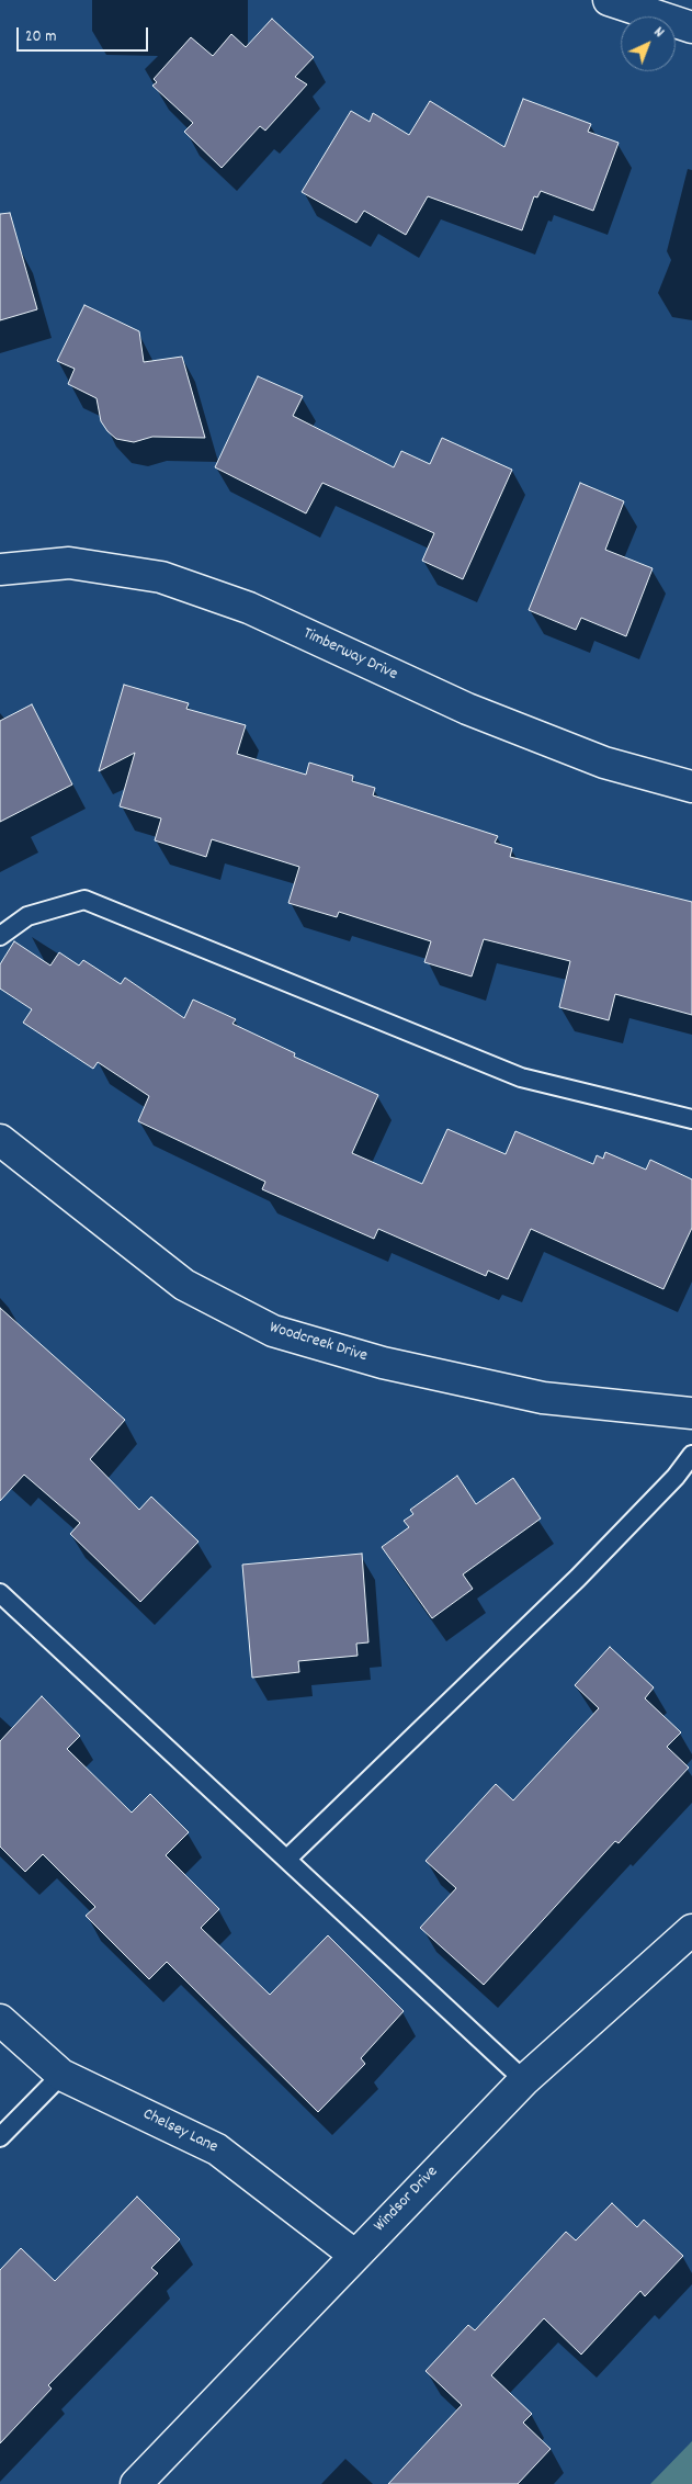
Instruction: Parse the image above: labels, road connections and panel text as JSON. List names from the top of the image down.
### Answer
{
  "streets": {
    "street": [
      "Timberway Drive",
      "Woodcreek Drive",
      "Chelsey Lane",
      "Windsor Drive"
    ]
  },
  "crossings": [
    ["Chelsey Lane", "Windsor Drive"]
  ],
  "scale_bar": "20 m",
  "north": "top right"
}
